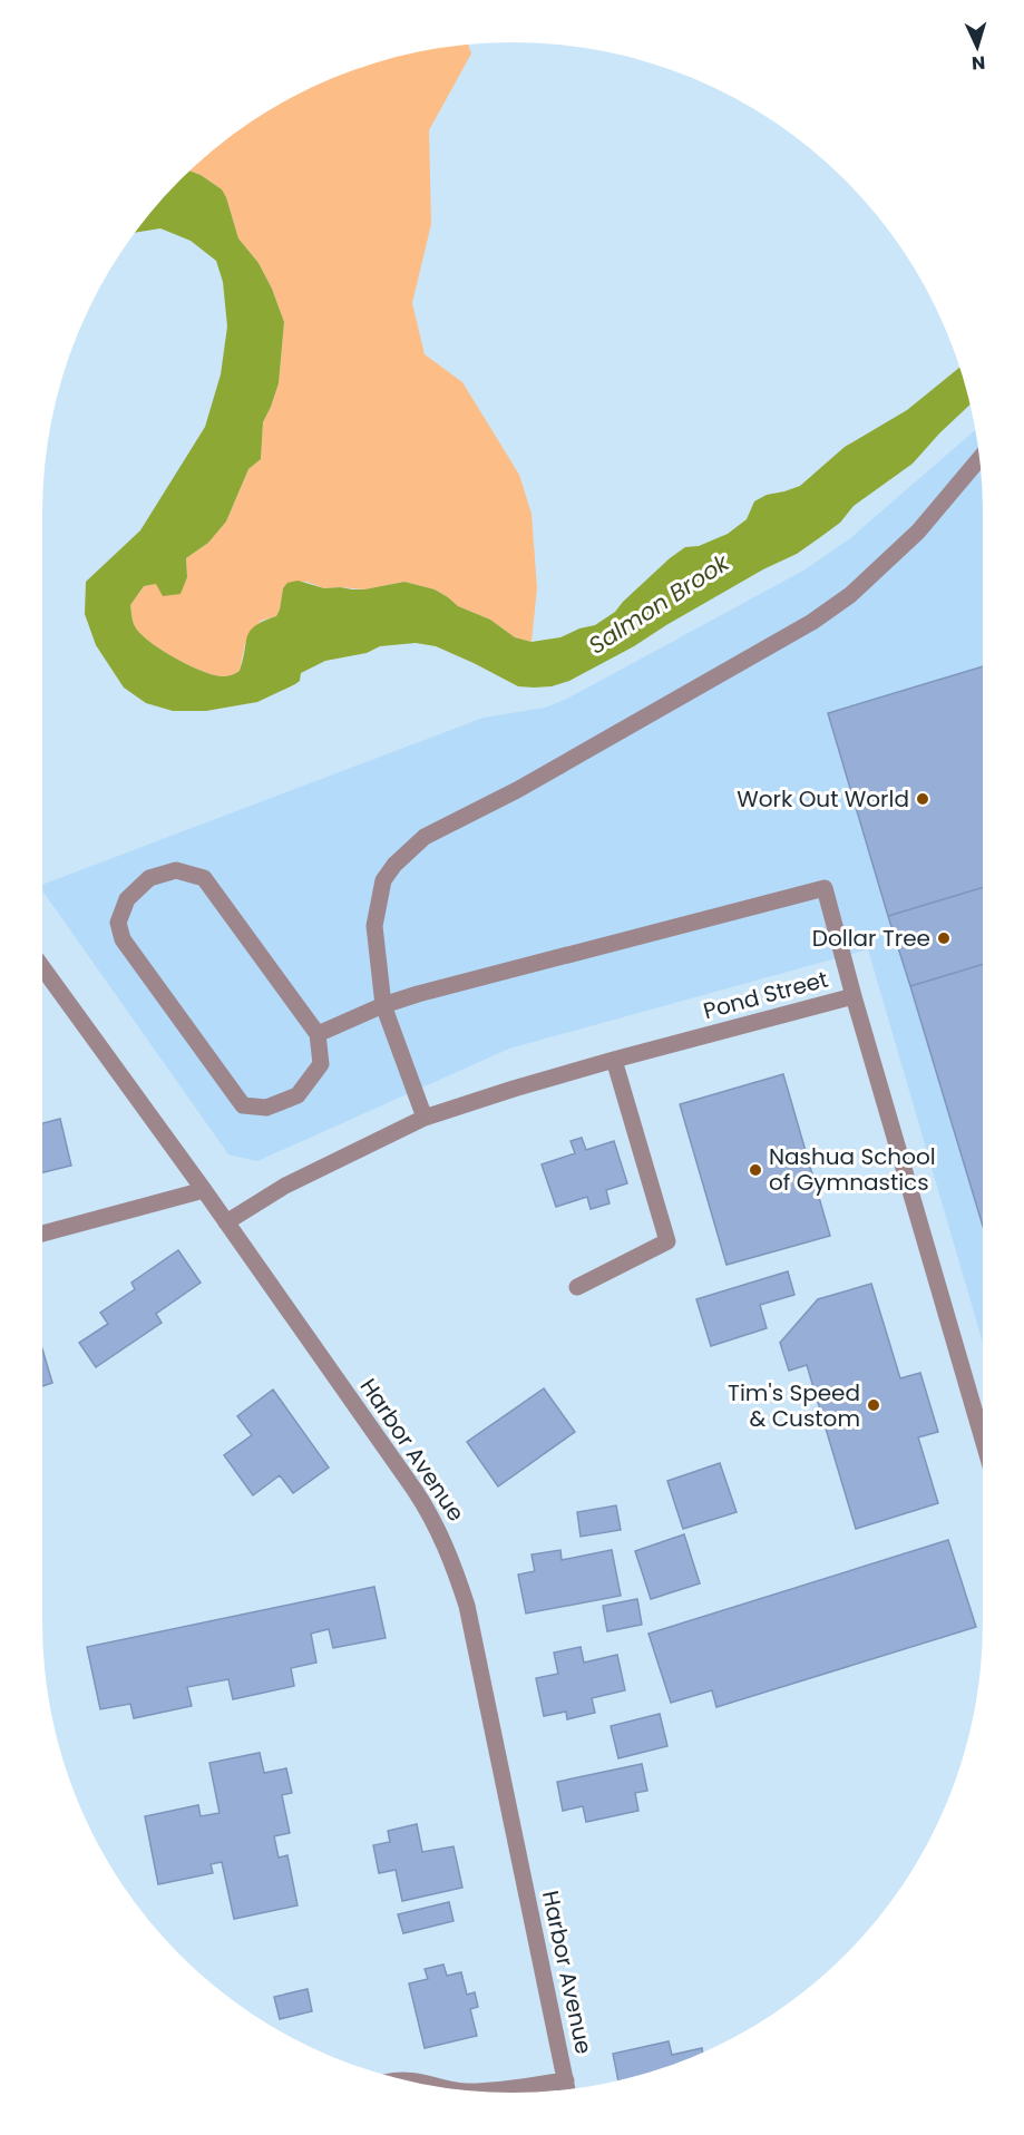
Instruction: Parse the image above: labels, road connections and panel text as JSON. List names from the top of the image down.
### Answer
{
  "streets": {
    "street": ["Pond Street", "Harbor Avenue"]
  },
  "crossings": [
    ["Pond Street", "Harbor Avenue"]
  ],
  "water": ["Salmon Brook"],
  "places": [
    "Work Out World",
    "Dollar Tree",
    "Nashua School of Gymnastics",
    "Tim's Speed & Custom"
  ],
  "north": "bottom"
}
